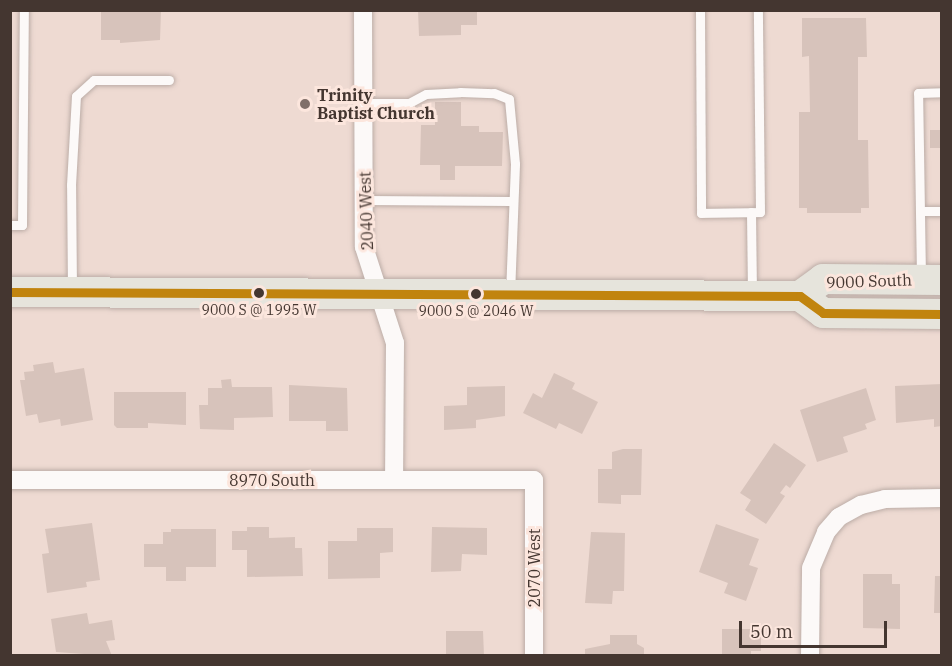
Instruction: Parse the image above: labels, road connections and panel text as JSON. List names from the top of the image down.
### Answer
{
  "streets": {
    "main road": ["9000 South"],
    "street": ["2040 West", "8970 South", "2070 West"]
  },
  "crossings": [
    ["2040 West", "8970 South"],
    ["8970 South", "2070 West"]
  ],
  "places": ["Trinity Baptist Church", "9000 S @ 1995 W", "9000 S @ 2046 W"],
  "scale_bar": "50 m"
}
